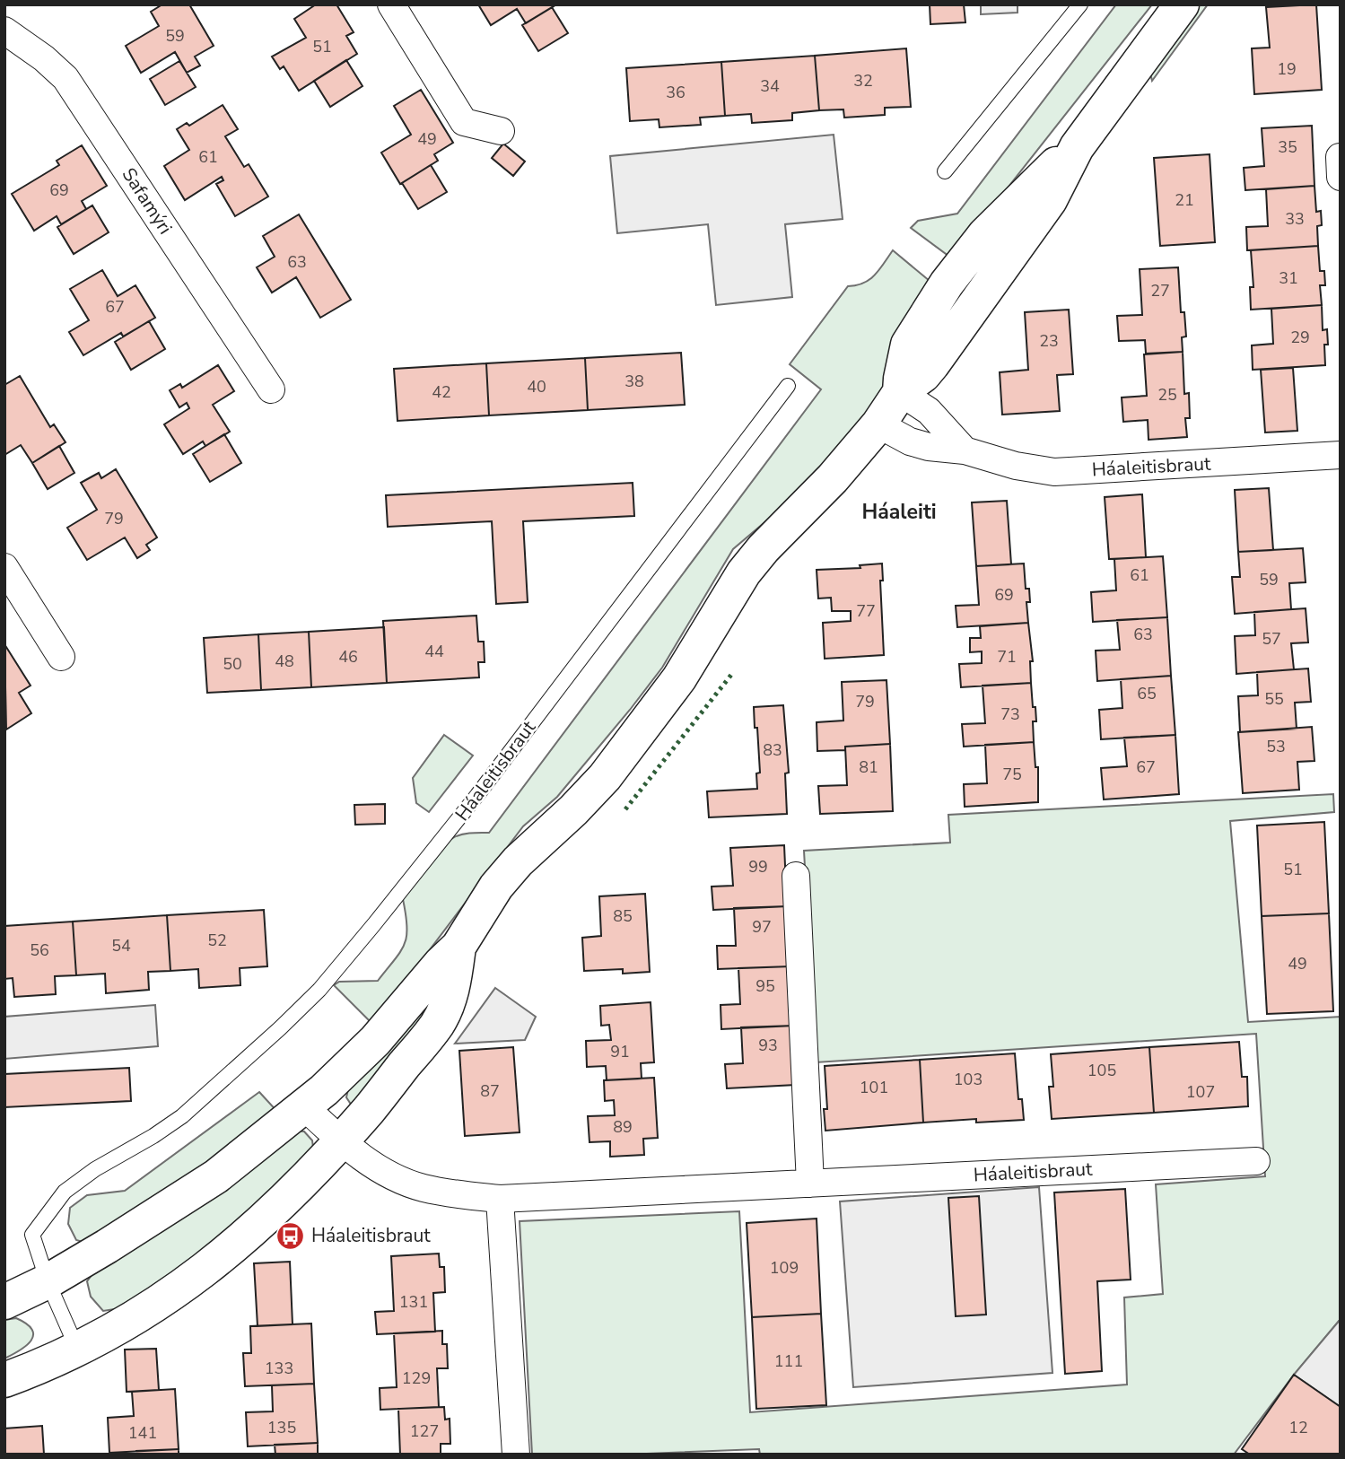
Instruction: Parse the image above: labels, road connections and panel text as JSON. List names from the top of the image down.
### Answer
{
  "streets": {
    "street": ["Safamýri", "Háaleitisbraut"]
  },
  "districts": ["Háaleiti"],
  "places": {
    "bus stop": ["Háaleitisbraut"]
  },
  "house_numbers": [
    "59",
    "51",
    "19",
    "32",
    "34",
    "36",
    "49",
    "35",
    "61",
    "69",
    "21",
    "33",
    "63",
    "31",
    "27",
    "67",
    "29",
    "23",
    "38",
    "40",
    "42",
    "25",
    "79",
    "61",
    "59",
    "69",
    "77",
    "63",
    "57",
    "44",
    "46",
    "71",
    "48",
    "50",
    "65",
    "55",
    "79",
    "73",
    "53",
    "83",
    "81",
    "67",
    "75",
    "99",
    "51",
    "85",
    "97",
    "52",
    "54",
    "56",
    "49",
    "95",
    "93",
    "91",
    "105",
    "103",
    "101",
    "87",
    "107",
    "89",
    "109",
    "131",
    "111",
    "133",
    "129",
    "135",
    "12",
    "127",
    "141"
  ]
}
